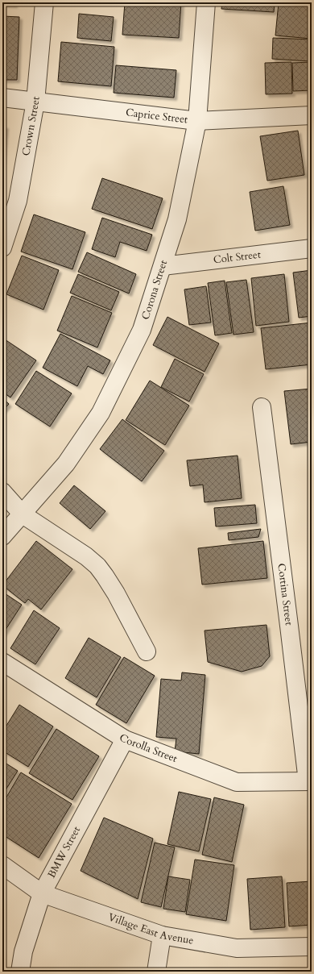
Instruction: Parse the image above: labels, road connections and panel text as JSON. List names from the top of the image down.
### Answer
{
  "streets": {
    "street": [
      "Caprice Street",
      "Crown Street",
      "Colt Street",
      "Corona Street",
      "Cortina Street",
      "Corolla Street",
      "BMW Street",
      "Village East Avenue"
    ]
  },
  "crossings": [
    ["Caprice Street", "Crown Street"],
    ["Caprice Street", "Corona Street"],
    ["Colt Street", "Corona Street"],
    ["Cortina Street", "Corolla Street"],
    ["Corolla Street", "BMW Street"],
    ["BMW Street", "Village East Avenue"]
  ]
}
